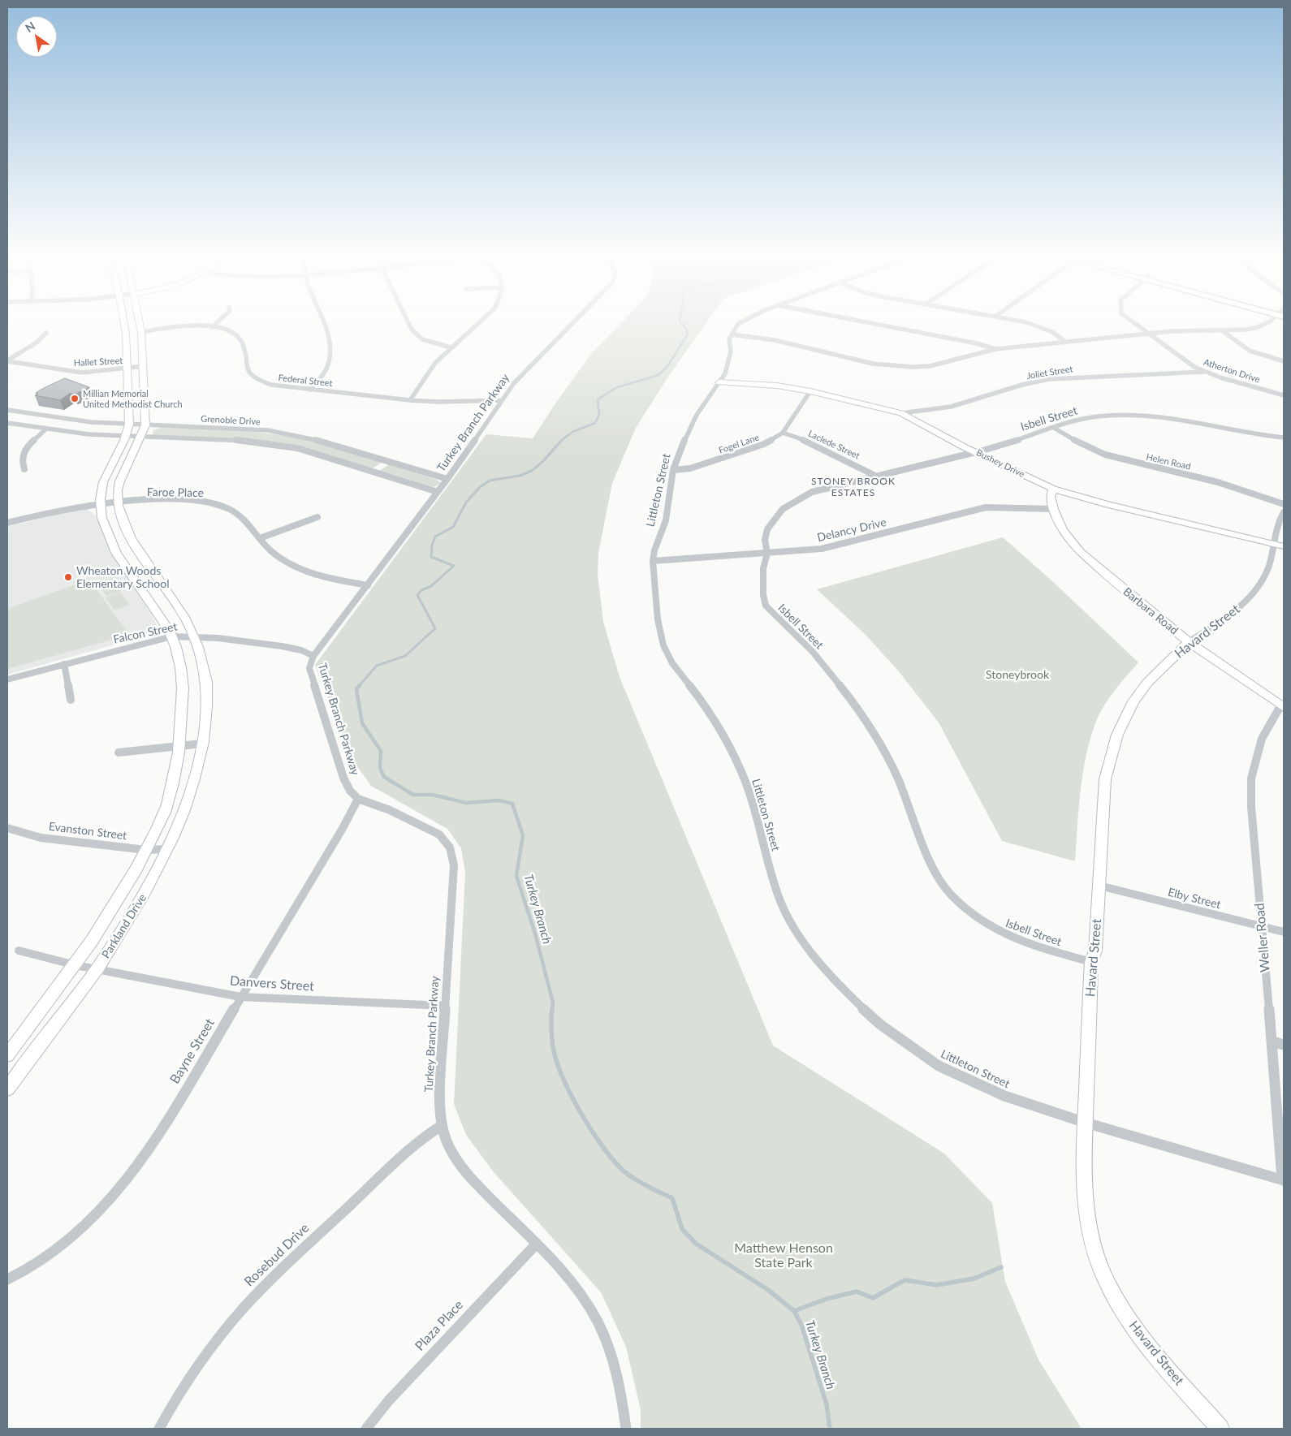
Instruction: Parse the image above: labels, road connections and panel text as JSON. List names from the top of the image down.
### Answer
{
  "streets": {
    "street": [
      "Hallet Street",
      "Atherton Drive",
      "Joliet Street",
      "Federal Street",
      "Isbell Street",
      "Grenoble Drive",
      "Turkey Branch Parkway",
      "Fogel Lane",
      "Laclede Street",
      "Helen Road",
      "Bushey Drive",
      "Littleton Street",
      "Faroe Place",
      "Delancy Drive",
      "Barbara Road",
      "Havard Street",
      "Falcon Street",
      "Evanston Street",
      "Elby Street",
      "Parkland Drive",
      "Weller Road",
      "Danvers Street",
      "Bayne Street",
      "Rosebud Drive",
      "Plaza Place"
    ]
  },
  "crossings": [
    ["Hallet Street", "Parkland Drive"],
    ["Atherton Drive", "Joliet Street"],
    ["Joliet Street", "Bushey Drive"],
    ["Federal Street", "Turkey Branch Parkway"],
    ["Federal Street", "Parkland Drive"],
    ["Isbell Street", "Laclede Street"],
    ["Isbell Street", "Helen Road"],
    ["Isbell Street", "Bushey Drive"],
    ["Isbell Street", "Delancy Drive"],
    ["Isbell Street", "Havard Street"],
    ["Grenoble Drive", "Turkey Branch Parkway"],
    ["Grenoble Drive", "Parkland Drive"],
    ["Turkey Branch Parkway", "Faroe Place"],
    ["Turkey Branch Parkway", "Falcon Street"],
    ["Turkey Branch Parkway", "Danvers Street"],
    ["Turkey Branch Parkway", "Bayne Street"],
    ["Turkey Branch Parkway", "Rosebud Drive"],
    ["Turkey Branch Parkway", "Plaza Place"],
    ["Fogel Lane", "Laclede Street"],
    ["Fogel Lane", "Bushey Drive"],
    ["Fogel Lane", "Littleton Street"],
    ["Bushey Drive", "Littleton Street"],
    ["Bushey Drive", "Barbara Road"],
    ["Bushey Drive", "Havard Street"],
    ["Littleton Street", "Delancy Drive"],
    ["Littleton Street", "Havard Street"],
    ["Littleton Street", "Weller Road"],
    ["Faroe Place", "Parkland Drive"],
    ["Delancy Drive", "Barbara Road"],
    ["Barbara Road", "Havard Street"],
    ["Barbara Road", "Weller Road"],
    ["Havard Street", "Elby Street"],
    ["Falcon Street", "Parkland Drive"],
    ["Evanston Street", "Parkland Drive"],
    ["Elby Street", "Weller Road"],
    ["Parkland Drive", "Danvers Street"],
    ["Danvers Street", "Bayne Street"]
  ],
  "districts": ["STONEY BROOK ESTATES"],
  "water": ["Turkey Branch"],
  "parks": ["Stoneybrook", "Matthew Henson State Park"],
  "places": ["Millian Memorial United Methodist Church", "Wheaton Woods Elementary School"],
  "north": "top left"
}
